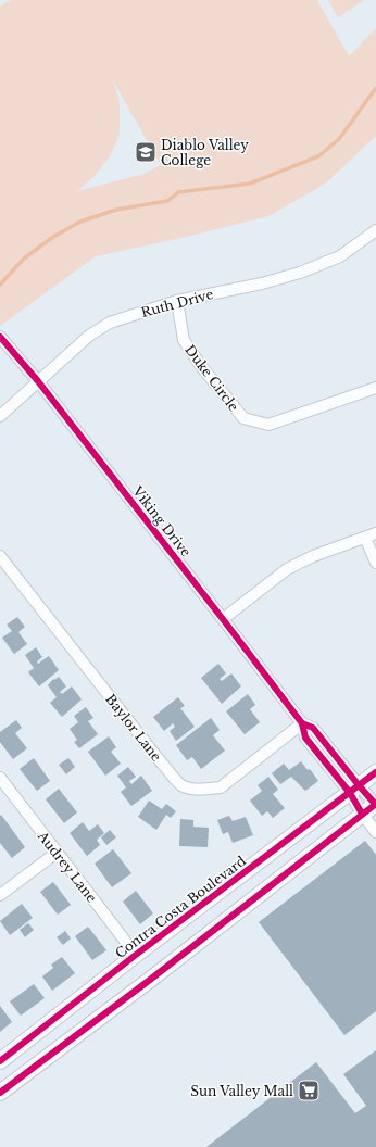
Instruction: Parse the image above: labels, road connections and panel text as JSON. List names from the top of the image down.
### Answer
{
  "streets": {
    "main road": ["Contra Costa Boulevard"],
    "street": [
      "Ruth Drive",
      "Duke Circle",
      "Viking Drive",
      "Baylor Lane",
      "Audrey Lane"
    ]
  },
  "crossings": [
    ["Ruth Drive", "Duke Circle"],
    ["Ruth Drive", "Viking Drive"],
    ["Viking Drive", "Baylor Lane"],
    ["Viking Drive", "Contra Costa Boulevard"],
    ["Audrey Lane", "Contra Costa Boulevard"]
  ],
  "places": {
    "school or university": ["Diablo Valley College"],
    "supermarket": ["Sun Valley Mall"]
  }
}
